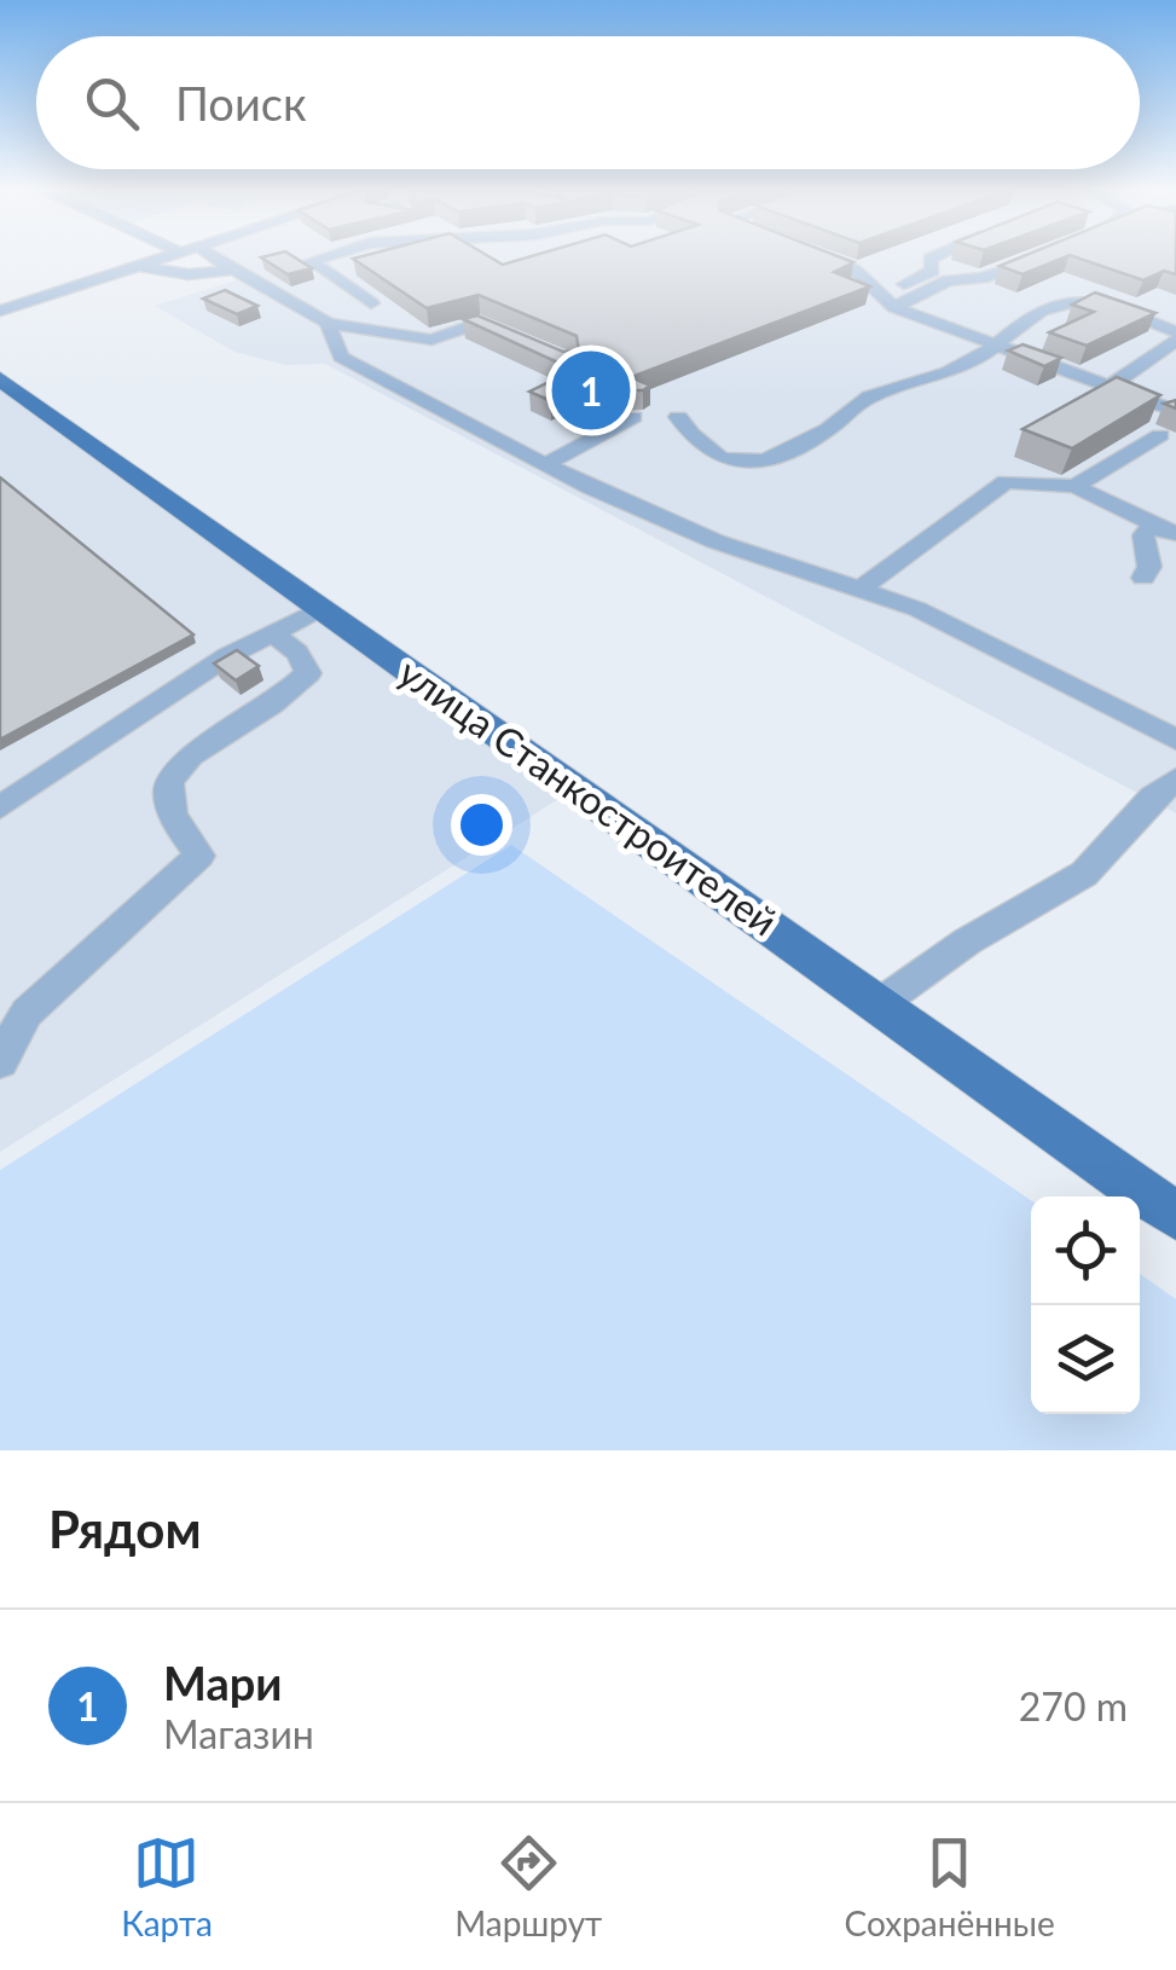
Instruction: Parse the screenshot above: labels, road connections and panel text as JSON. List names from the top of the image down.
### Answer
{
  "streets": {
    "main road": ["улица Станкостроителей"]
  },
  "page": {
    "search": "Поиск",
    "pins": "1",
    "heading": "Рядом",
    "list": [
      {
        "mark": "1",
        "name": "Мари",
        "note": "Магазин",
        "value": "270 m"
      }
    ],
    "nav": ["Карта", "Маршрут", "Сохранённые"]
  }
}
